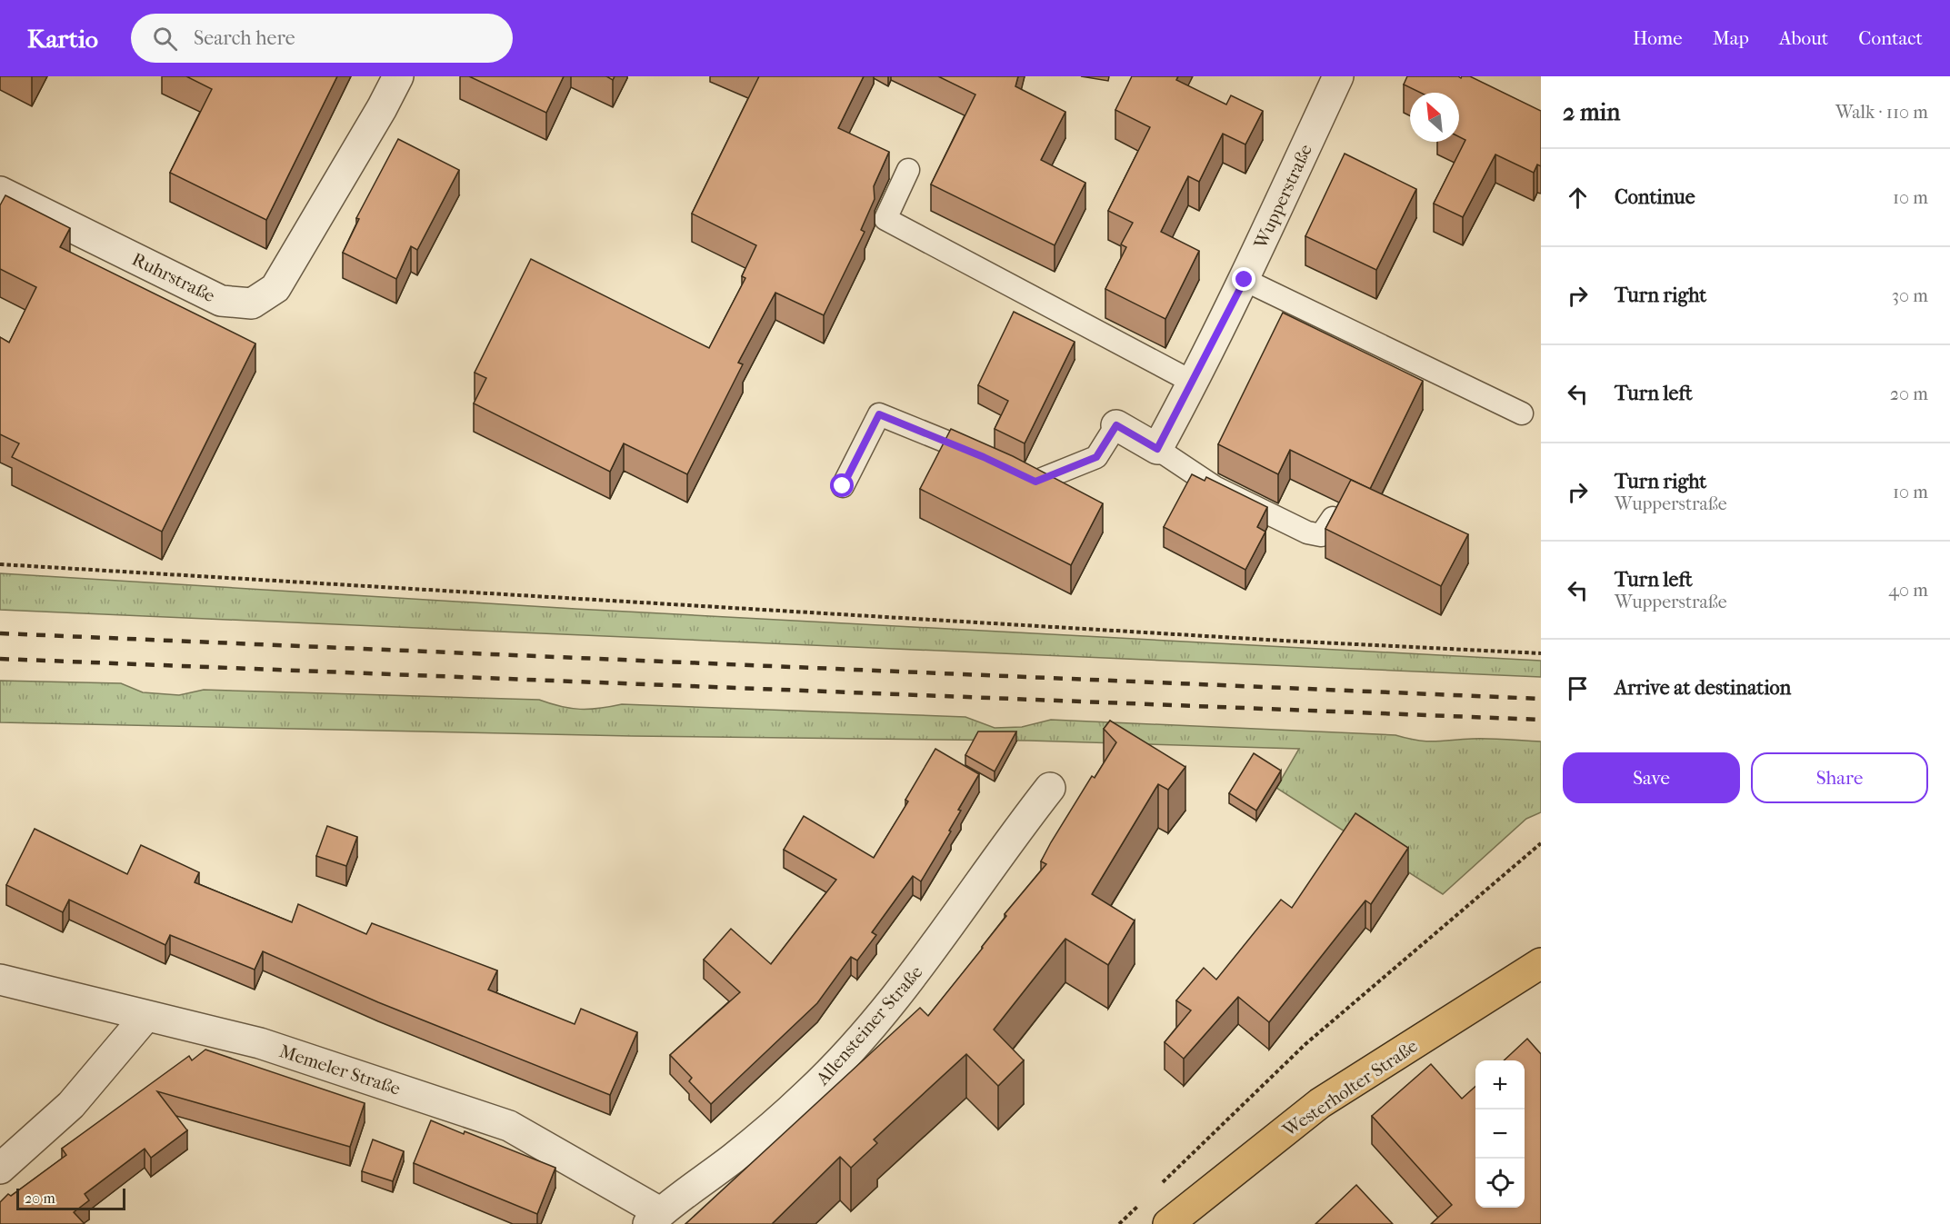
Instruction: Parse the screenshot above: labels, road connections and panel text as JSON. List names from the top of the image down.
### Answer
{
  "streets": {
    "main road": ["Westerholter Straße"],
    "street": [
      "Wupperstraße",
      "Ruhrstraße",
      "Allensteiner Straße",
      "Memeler Straße"
    ]
  },
  "crossings": [
    ["Allensteiner Straße", "Memeler Straße"]
  ],
  "scale_bar": "20 m",
  "north": "top left",
  "page": {
    "header": "Kartio",
    "search": "Search here",
    "nav": [
      "Home",
      "Map",
      "About",
      "Contact"
    ],
    "heading": ["2 min", "Walk · 110 m"],
    "list": [
      ["Continue", "10 m"],
      ["Turn right", "30 m"],
      ["Turn left", "20 m"],
      ["Turn right", "Wupperstraße", "10 m"],
      ["Turn left", "Wupperstraße", "40 m"],
      "Arrive at destination"
    ],
    "buttons": ["Save", "Share"],
    "map_buttons": ["+", "−"],
    "scale": "20 m"
  }
}
